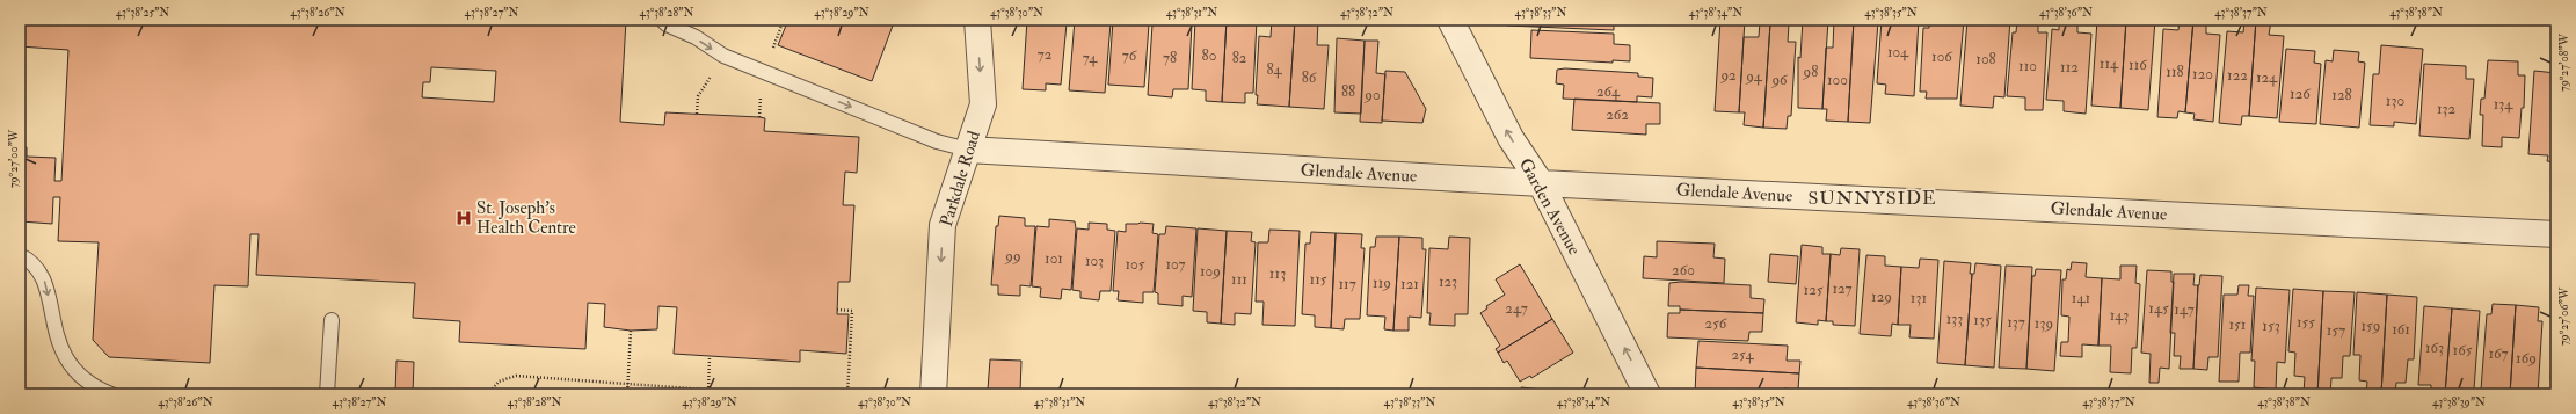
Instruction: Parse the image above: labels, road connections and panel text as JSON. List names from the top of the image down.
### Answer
{
  "streets": {
    "street": ["Glendale Avenue", "Parkdale Road", "Garden Avenue"]
  },
  "crossings": [
    ["Glendale Avenue", "Parkdale Road"],
    ["Glendale Avenue", "Garden Avenue"]
  ],
  "one_way": ["Parkdale Road", "Garden Avenue"],
  "districts": ["SUNNYSIDE"],
  "places": {
    "hospital": ["St. Joseph's Health Centre"]
  },
  "house_numbers": [
    "104",
    "72",
    "76",
    "80",
    "106",
    "74",
    "78",
    "82",
    "108",
    "114",
    "116",
    "110",
    "112",
    "84",
    "98",
    "118",
    "120",
    "92",
    "122",
    "94",
    "86",
    "124",
    "96",
    "100",
    "88",
    "264",
    "126",
    "90",
    "128",
    "130",
    "134",
    "132",
    "262",
    "99",
    "101",
    "103",
    "105",
    "107",
    "260",
    "109",
    "113",
    "111",
    "115",
    "123",
    "119",
    "117",
    "121",
    "127",
    "125",
    "129",
    "131",
    "141",
    "247",
    "145",
    "147",
    "143",
    "133",
    "135",
    "137",
    "155",
    "256",
    "139",
    "151",
    "153",
    "159",
    "161",
    "157",
    "163",
    "165",
    "167",
    "254",
    "169"
  ],
  "coordinates": [
    "43°38'25\"N",
    "43°38'26\"N",
    "43°38'27\"N",
    "43°38'28\"N",
    "43°38'29\"N",
    "43°38'30\"N",
    "43°38'31\"N",
    "43°38'32\"N",
    "43°38'33\"N",
    "43°38'34\"N",
    "43°38'35\"N",
    "43°38'36\"N",
    "43°38'37\"N",
    "43°38'38\"N",
    "79°27'08\"W",
    "79°27'00\"W",
    "79°27'06\"W",
    "43°38'39\"N"
  ]
}
